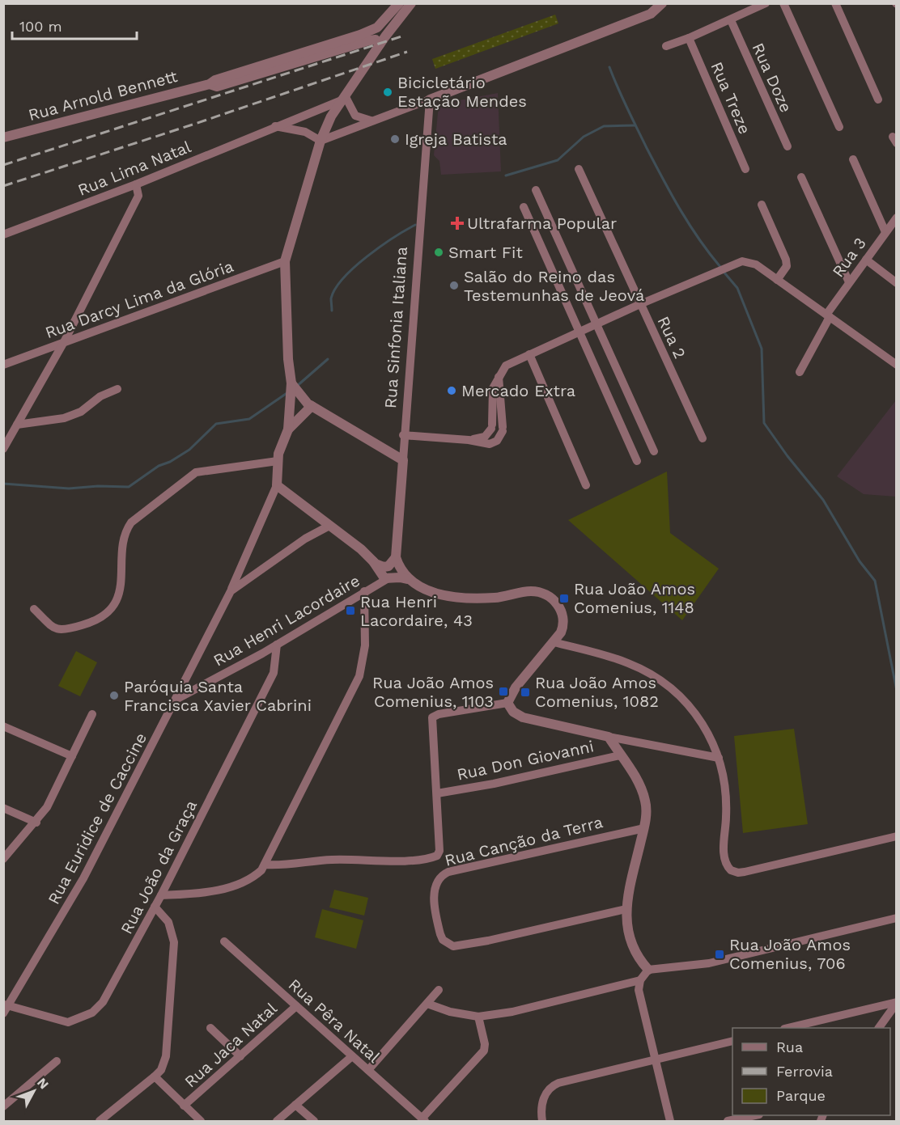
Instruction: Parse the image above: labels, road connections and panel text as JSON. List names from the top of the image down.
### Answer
{
  "streets": {
    "street": [
      "Rua Doze",
      "Rua Arnold Bennett",
      "Rua Treze",
      "Rua Lima Natal",
      "Rua 3",
      "Rua Darcy Lima da Glória",
      "Rua Sinfonia Italiana",
      "Rua 2",
      "Rua Henri Lacordaire",
      "Rua Don Giovanni",
      "Rua Euridice de Caccine",
      "Rua Canção da Terra",
      "Rua João da Graça",
      "Rua Pêra Natal",
      "Rua Jaca Natal"
    ]
  },
  "crossings": [
    ["Rua Henri Lacordaire", "Rua Euridice de Caccine"],
    ["Rua Henri Lacordaire", "Rua João da Graça"],
    ["Rua Euridice de Caccine", "Rua João da Graça"],
    ["Rua Pêra Natal", "Rua Jaca Natal"]
  ],
  "places": {
    "other": [
      "Bicicletário Estação Mendes",
      "Igreja Batista",
      "Smart Fit",
      "Salão do Reino das Testemunhas de Jeová",
      "Mercado Extra",
      "Paróquia Santa Francisca Xavier Cabrini"
    ],
    "health": ["Ultrafarma Popular"],
    "transit": [
      "Rua João Amos Comenius, 1148",
      "Rua Henri Lacordaire, 43",
      "Rua João Amos Comenius, 1103",
      "Rua João Amos Comenius, 1082",
      "Rua João Amos Comenius, 706"
    ]
  },
  "legend": ["Rua", "Ferrovia", "Parque"],
  "scale_bar": "100 m",
  "north": "top right"
}
